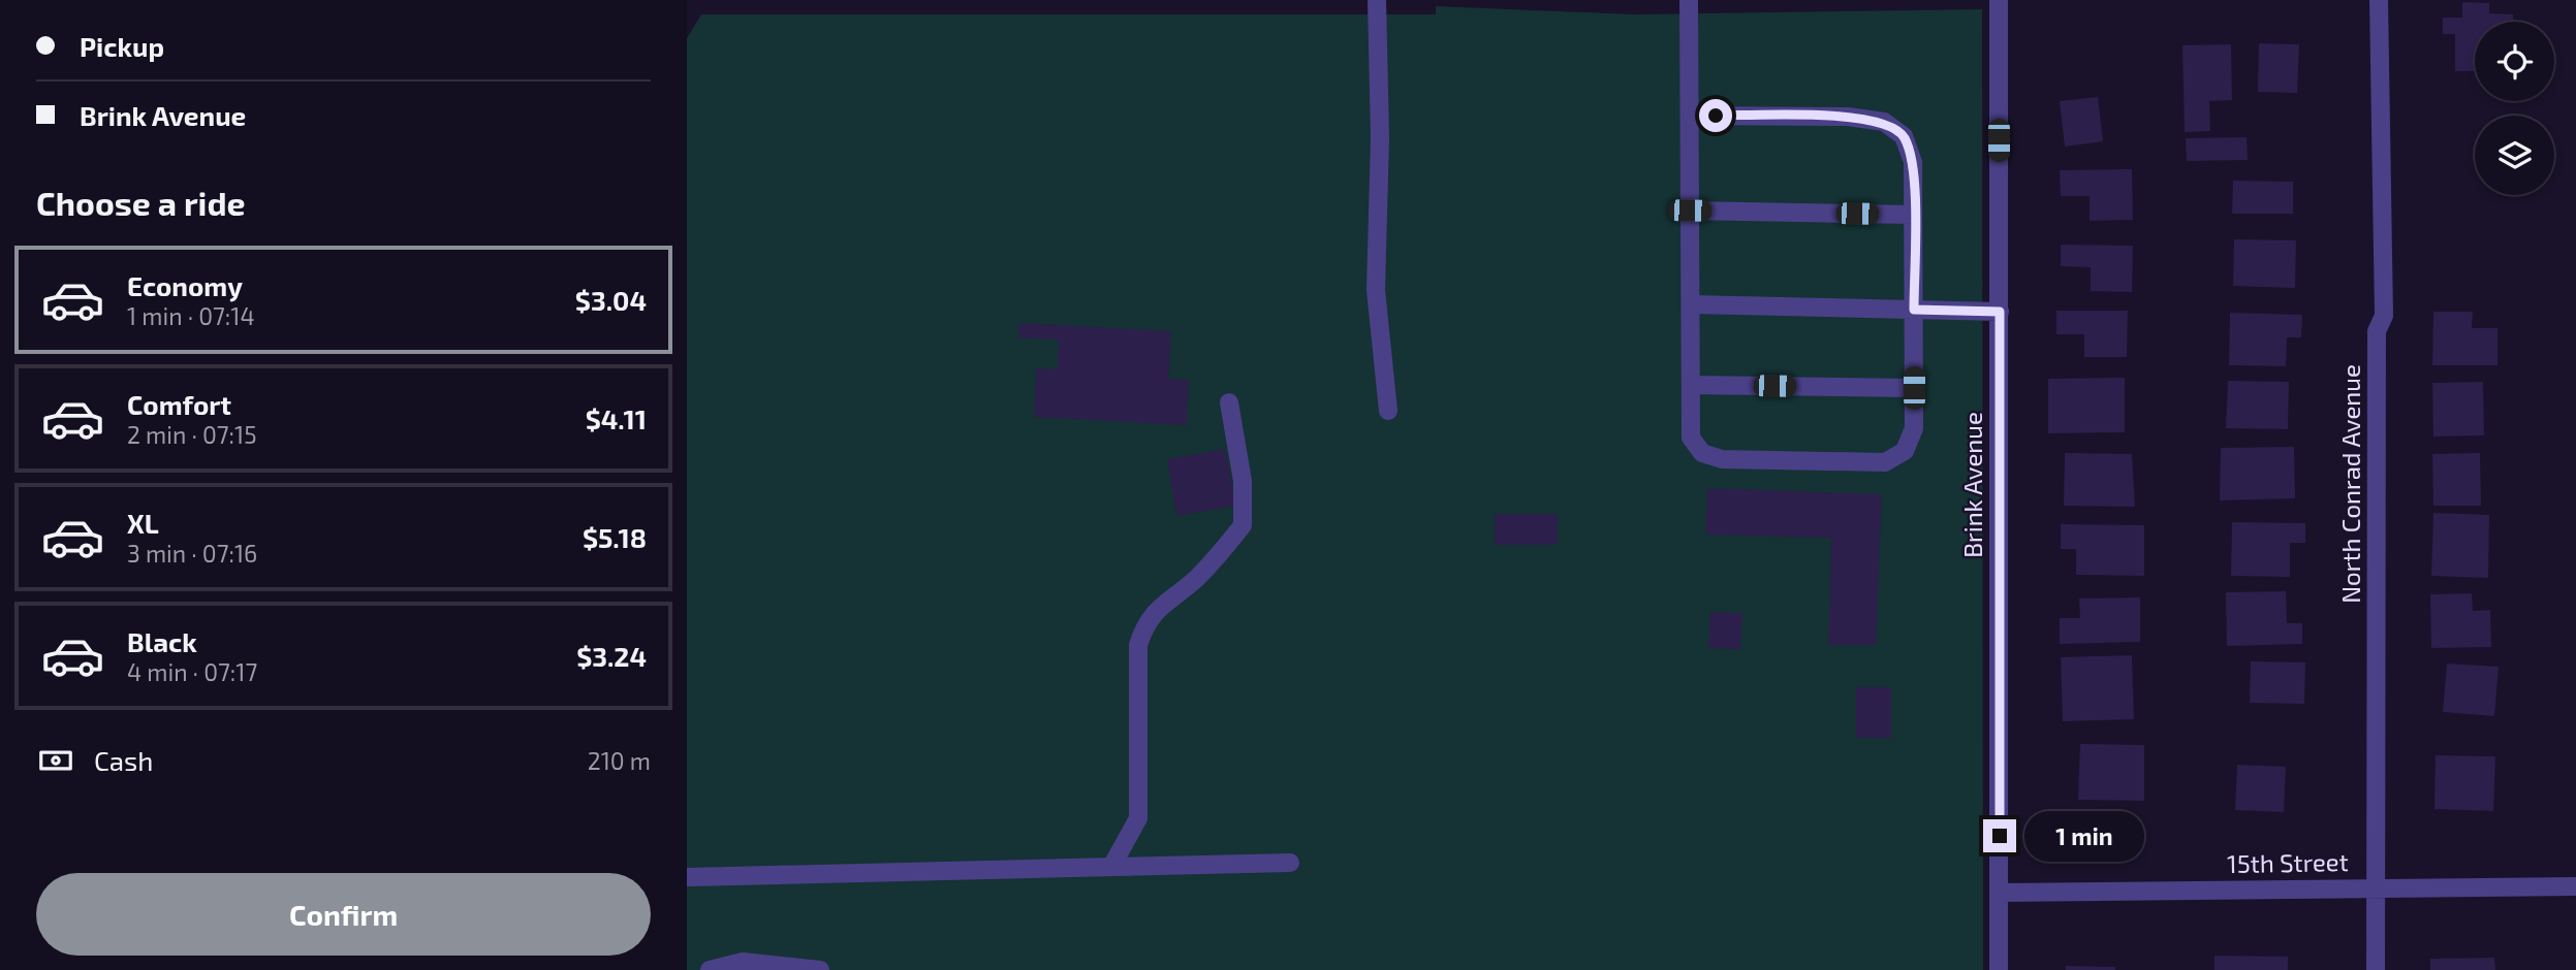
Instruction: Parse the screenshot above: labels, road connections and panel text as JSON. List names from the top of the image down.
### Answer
{
  "streets": {
    "street": ["North Conrad Avenue", "Brink Avenue", "15th Street"]
  },
  "crossings": [
    ["North Conrad Avenue", "15th Street"],
    ["Brink Avenue", "15th Street"]
  ],
  "page": {
    "banner": ["Pickup", "Brink Avenue"],
    "heading": "Choose a ride",
    "list": [
      {
        "name": "Economy",
        "note": "1 min · 07:14",
        "value": "$3.04"
      },
      {
        "name": "Comfort",
        "note": "2 min · 07:15",
        "value": "$4.11"
      },
      {
        "name": "XL",
        "note": "3 min · 07:16",
        "value": "$5.18"
      },
      {
        "name": "Black",
        "note": "4 min · 07:17",
        "value": "$3.24"
      }
    ],
    "pay": ["Cash", "210 m"],
    "bubble": "1 min",
    "buttons": "Confirm"
  }
}
